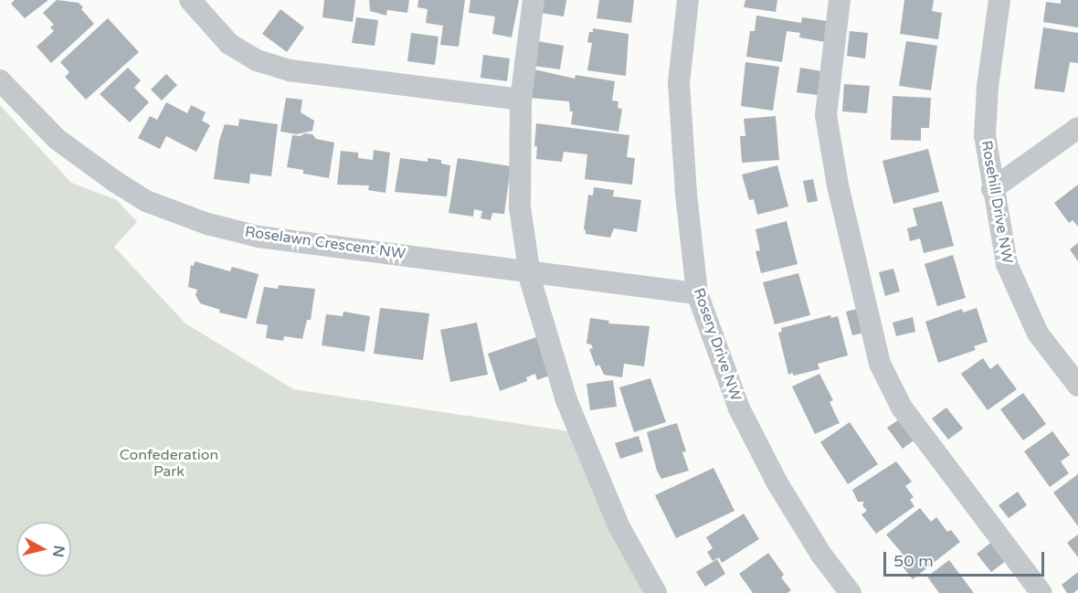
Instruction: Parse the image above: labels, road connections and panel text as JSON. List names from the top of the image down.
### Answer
{
  "streets": {
    "street": ["Rosehill Drive NW", "Roselawn Crescent NW", "Rosery Drive NW"]
  },
  "crossings": [
    ["Roselawn Crescent NW", "Rosery Drive NW"]
  ],
  "parks": ["Confederation Park"],
  "scale_bar": "50 m",
  "north": "right"
}
